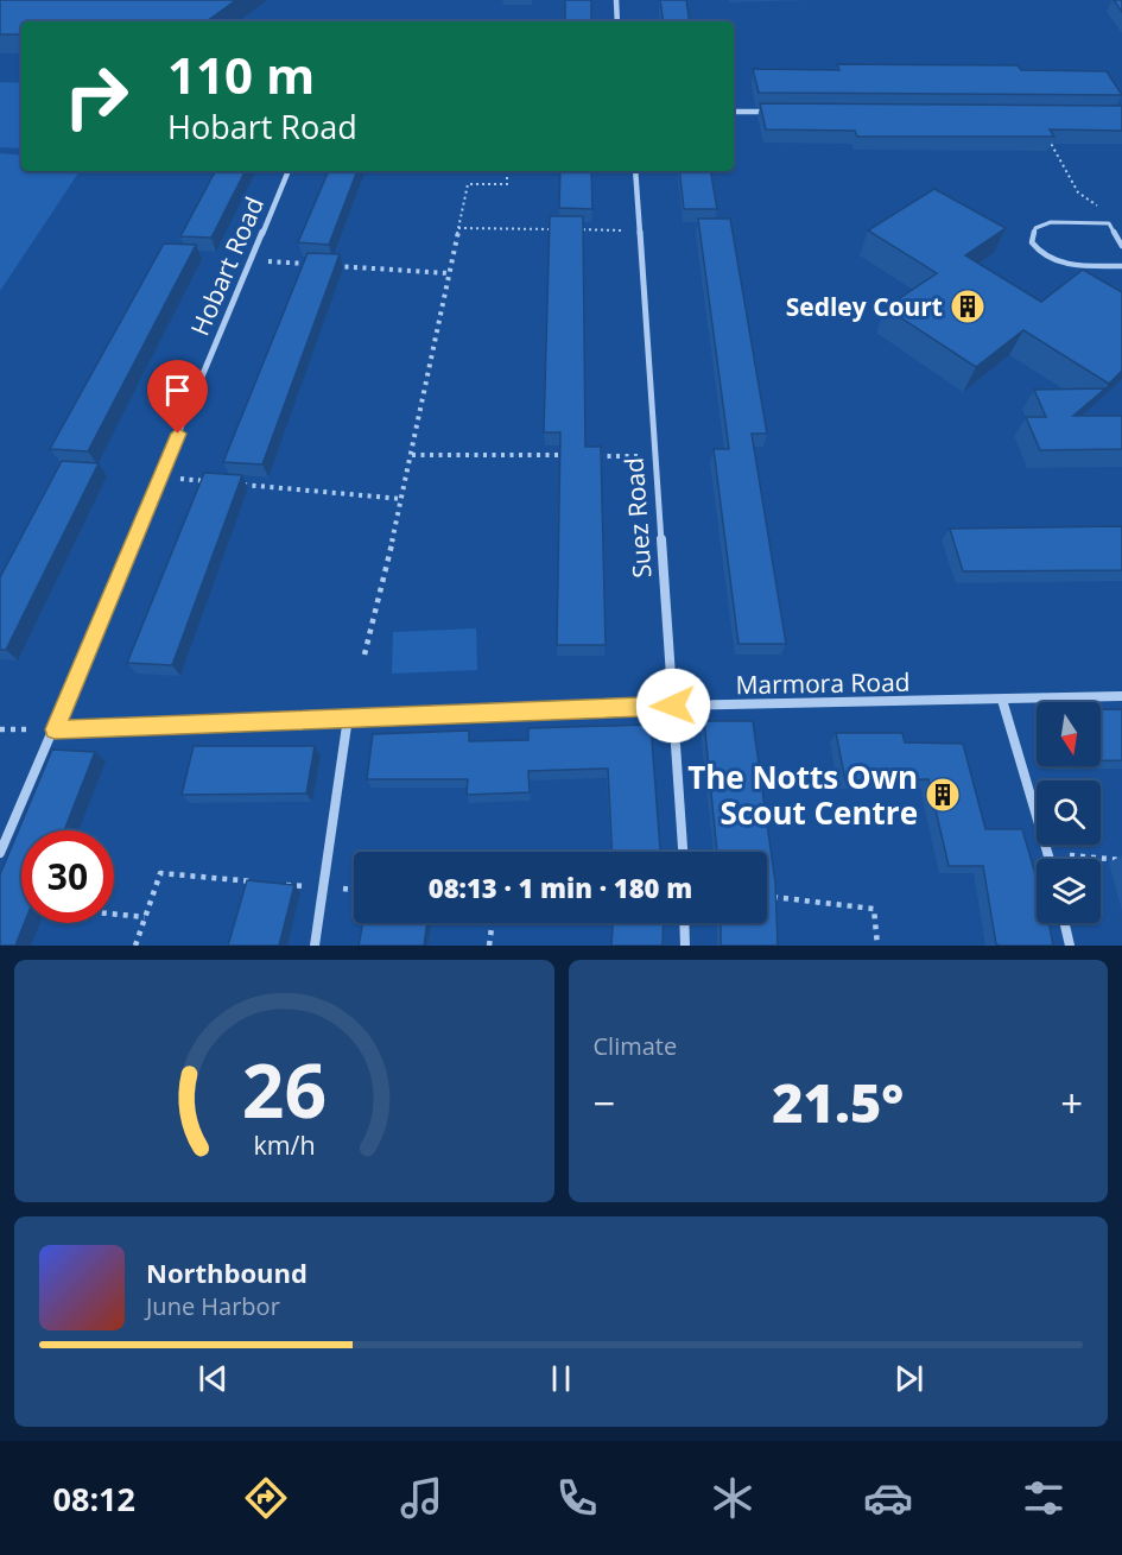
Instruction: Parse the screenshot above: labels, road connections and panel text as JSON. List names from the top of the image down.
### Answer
{
  "streets": {
    "street": ["Hobart Road", "Suez Road", "Marmora Road"]
  },
  "crossings": [
    ["Hobart Road", "Marmora Road"],
    ["Suez Road", "Marmora Road"]
  ],
  "places": {
    "building": ["Sedley Court", "The Notts Own Scout Centre"]
  },
  "north": "bottom",
  "page": {
    "turn": ["110 m", "Hobart Road"],
    "limit": "30",
    "trip": "08:13 · 1 min · 180 m",
    "tile": "Climate",
    "heat": ["−", "21.5°", "+"],
    "song": ["Northbound", "June Harbor"],
    "tabs": "08:12",
    "gauge": ["26", "km/h"]
  }
}
